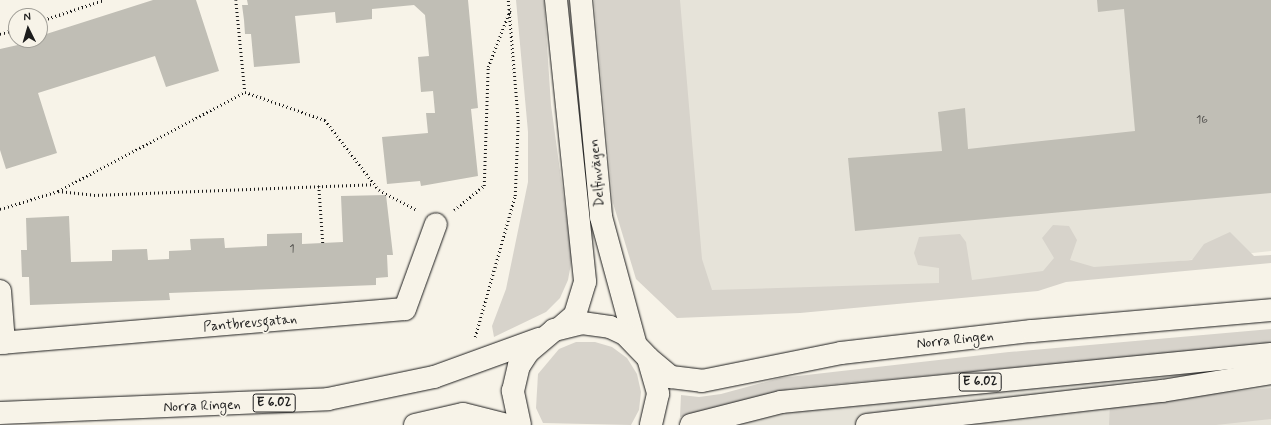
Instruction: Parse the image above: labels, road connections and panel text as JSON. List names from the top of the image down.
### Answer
{
  "streets": {
    "main road": [
      "Delfinvägen",
      "Pantbrevsgatan",
      "Norra Ringen",
      "E 6.02"
    ]
  },
  "crossings": [
    ["Delfinvägen", "Norra Ringen"]
  ],
  "house_numbers": ["16", "1"],
  "north": "top"
}
